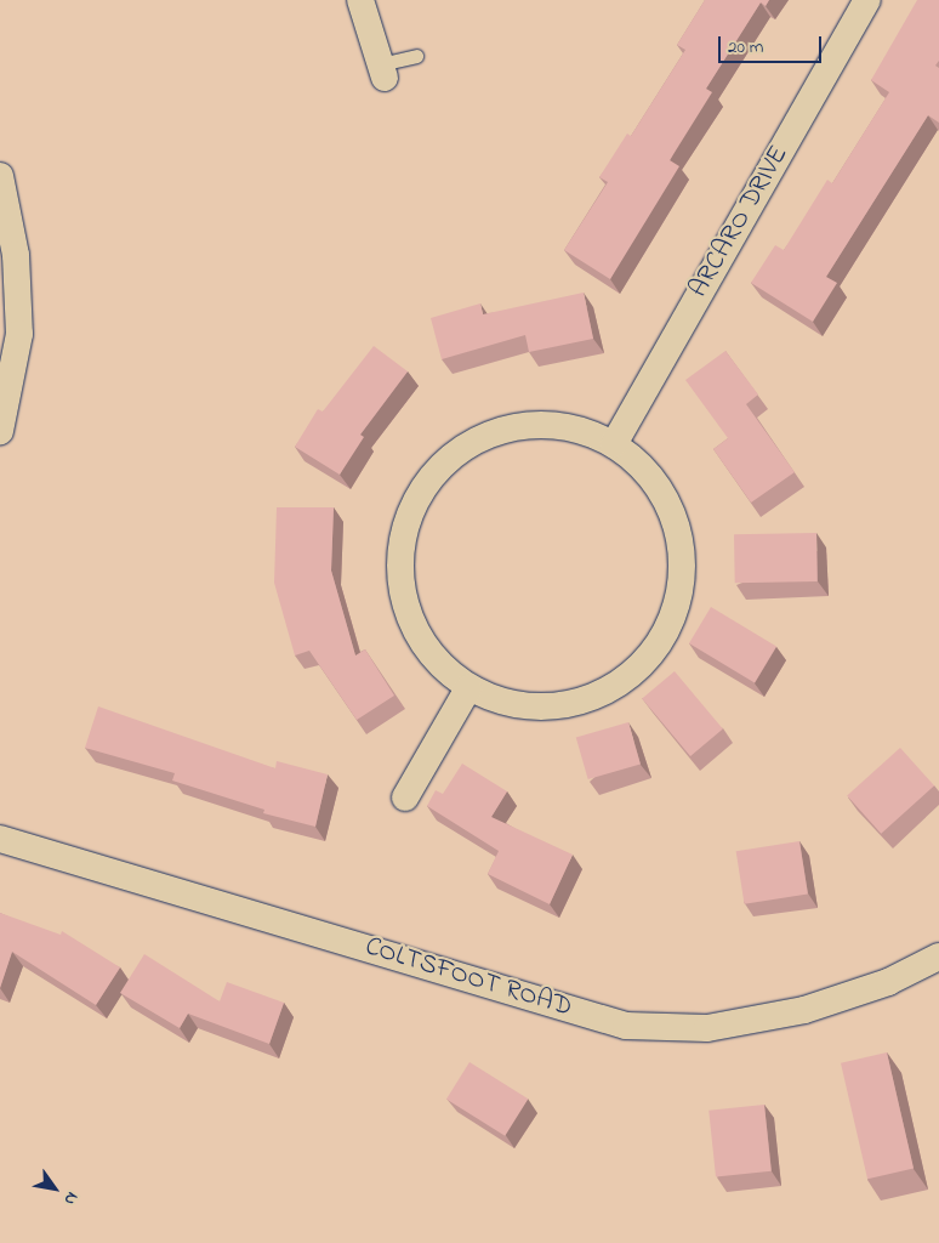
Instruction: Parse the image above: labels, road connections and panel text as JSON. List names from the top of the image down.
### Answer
{
  "streets": {
    "street": ["ARCARO DRIVE", "COLTSFOOT ROAD"]
  },
  "scale_bar": "20 m",
  "north": "bottom right"
}
